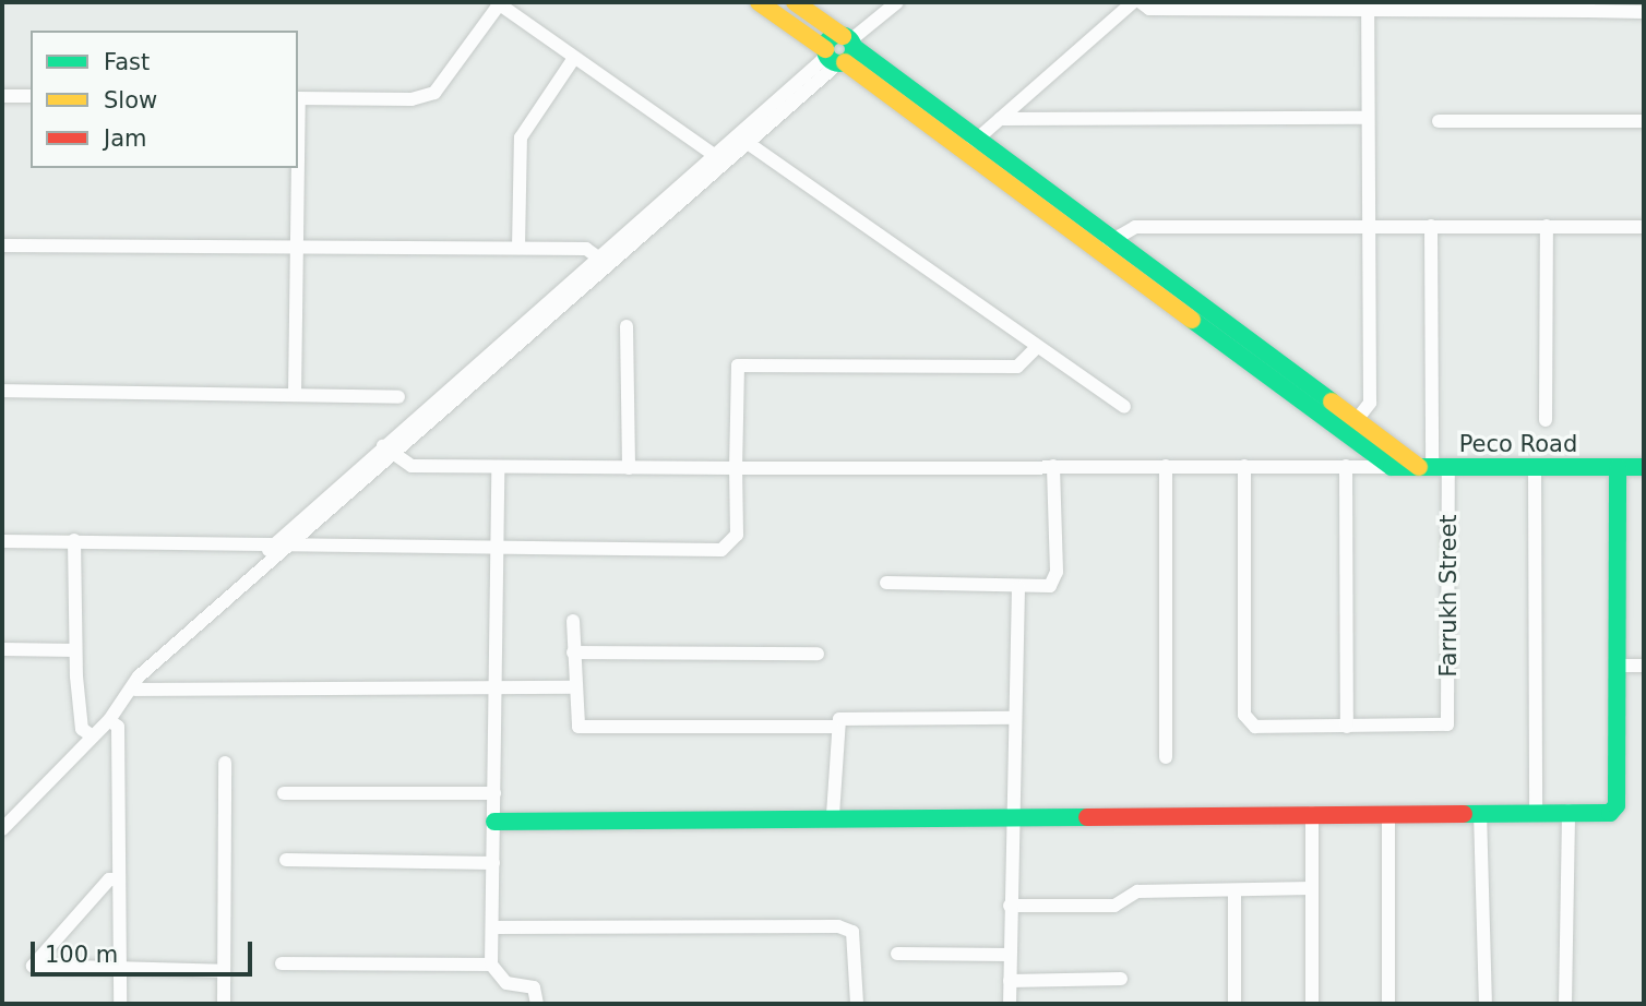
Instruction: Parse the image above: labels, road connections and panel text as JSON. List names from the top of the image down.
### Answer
{
  "streets": {
    "street": ["Peco Road", "Farrukh Street"]
  },
  "crossings": [
    ["Peco Road", "Farrukh Street"]
  ],
  "legend": ["Fast", "Slow", "Jam"],
  "scale_bar": "100 m"
}
